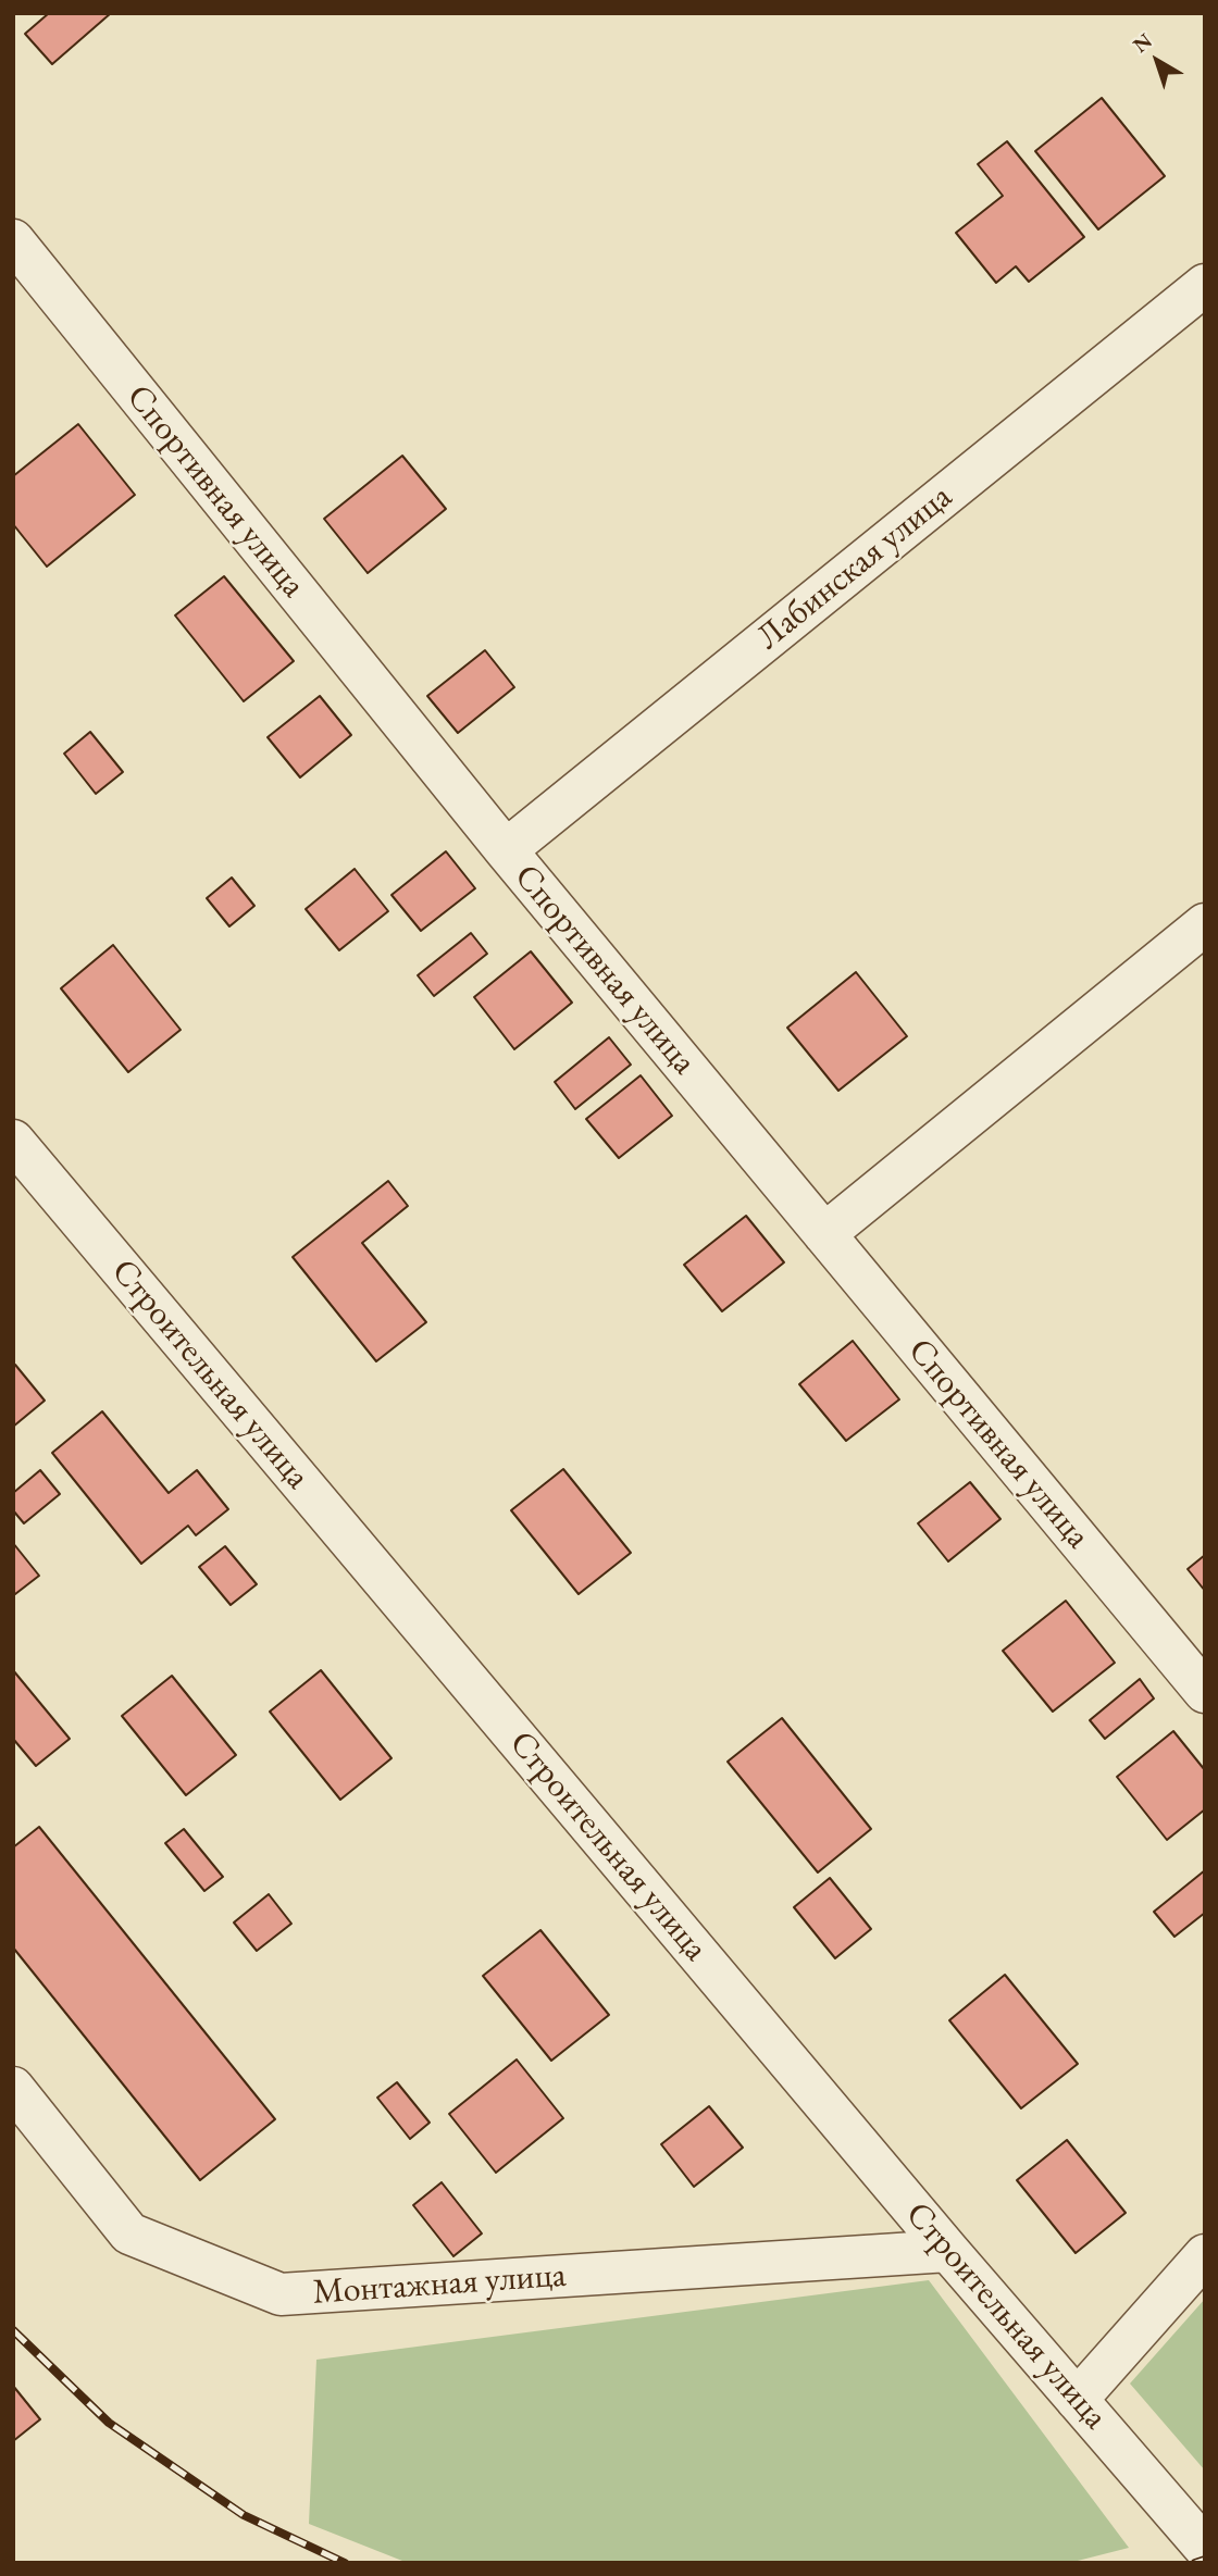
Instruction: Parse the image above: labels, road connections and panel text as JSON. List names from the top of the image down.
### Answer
{
  "streets": {
    "street": [
      "Спортивная улица",
      "Лабинская улица",
      "Строительная улица",
      "Монтажная улица"
    ]
  },
  "crossings": [
    ["Спортивная улица", "Лабинская улица"],
    ["Строительная улица", "Монтажная улица"]
  ],
  "north": "top left"
}
